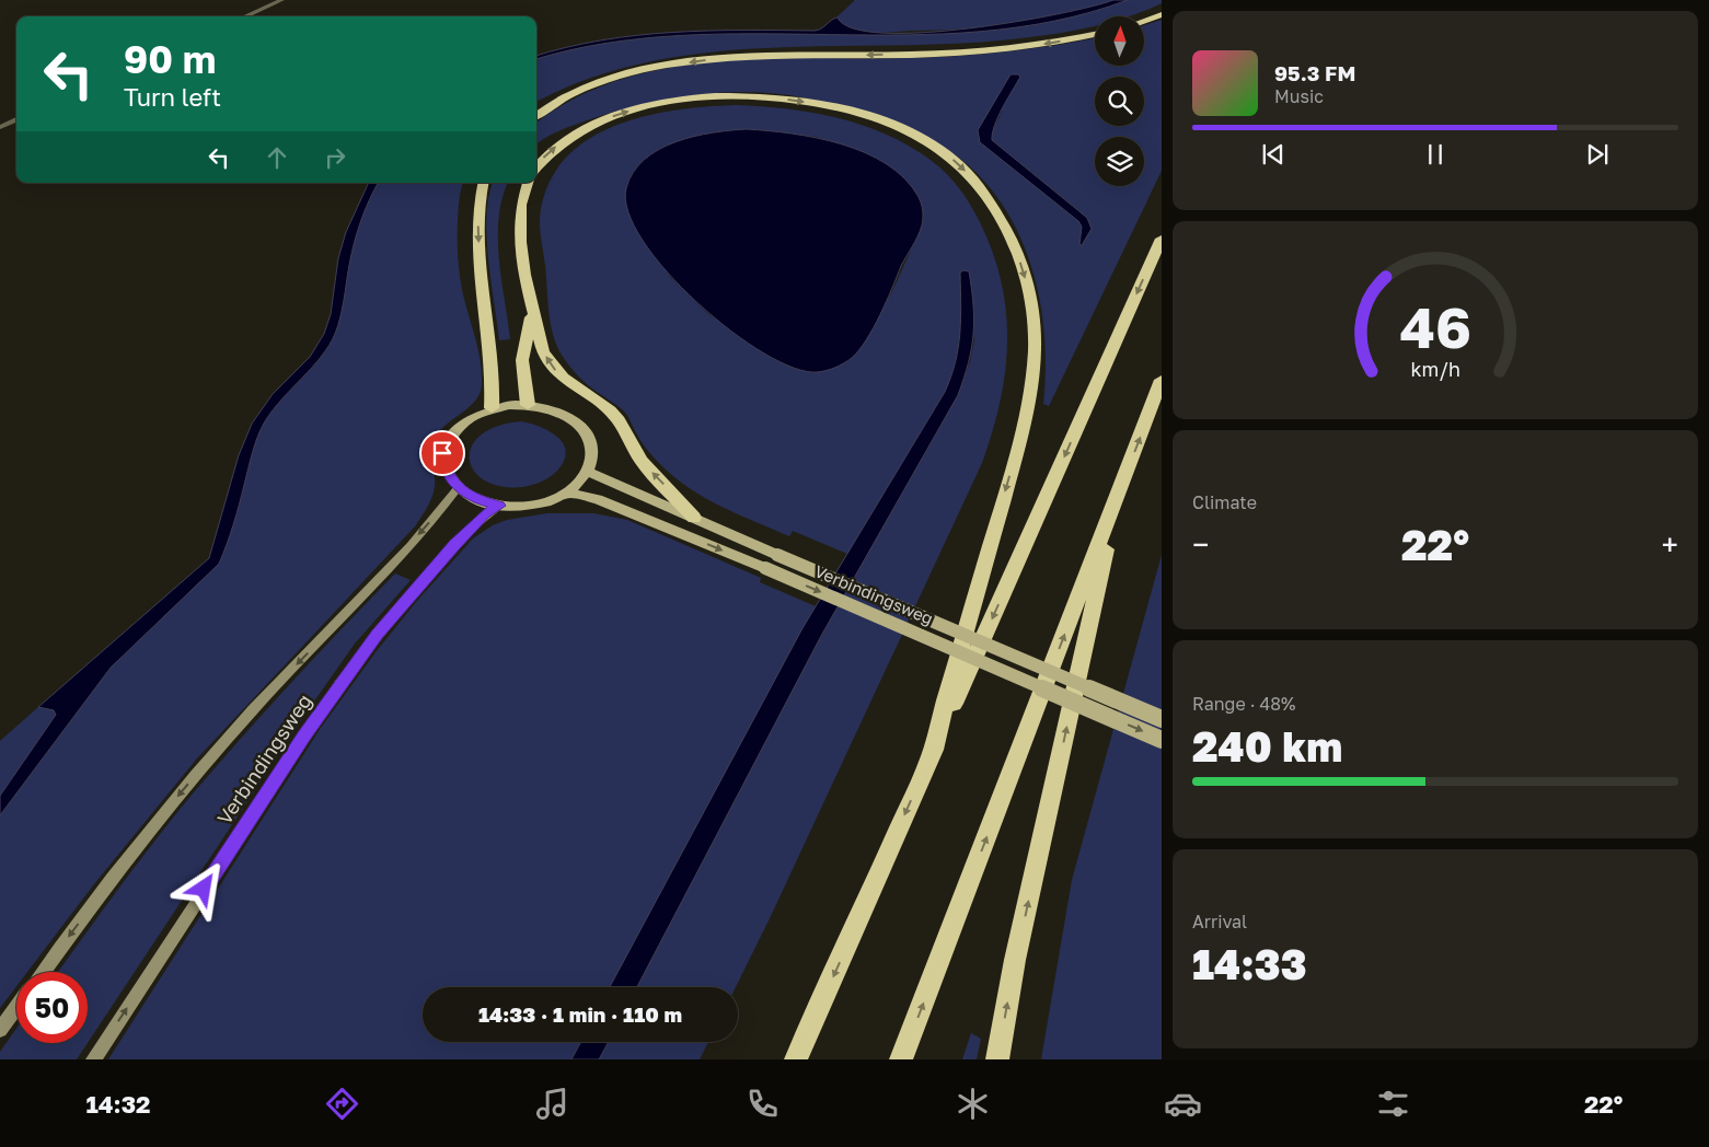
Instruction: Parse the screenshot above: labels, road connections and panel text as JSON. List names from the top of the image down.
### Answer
{
  "streets": {
    "main road": ["Verbindingsweg"]
  },
  "north": "top",
  "page": {
    "turn": ["90 m", "Turn left"],
    "song": ["95.3 FM", "Music"],
    "tile": [
      "Climate",
      ["Range · 48%", "240 km"],
      ["Arrival", "14:33"]
    ],
    "heat": ["−", "22°", "+"],
    "limit": "50",
    "trip": "14:33 · 1 min · 110 m",
    "tabs": ["14:32", "22°"],
    "gauge": ["46", "km/h"]
  }
}
